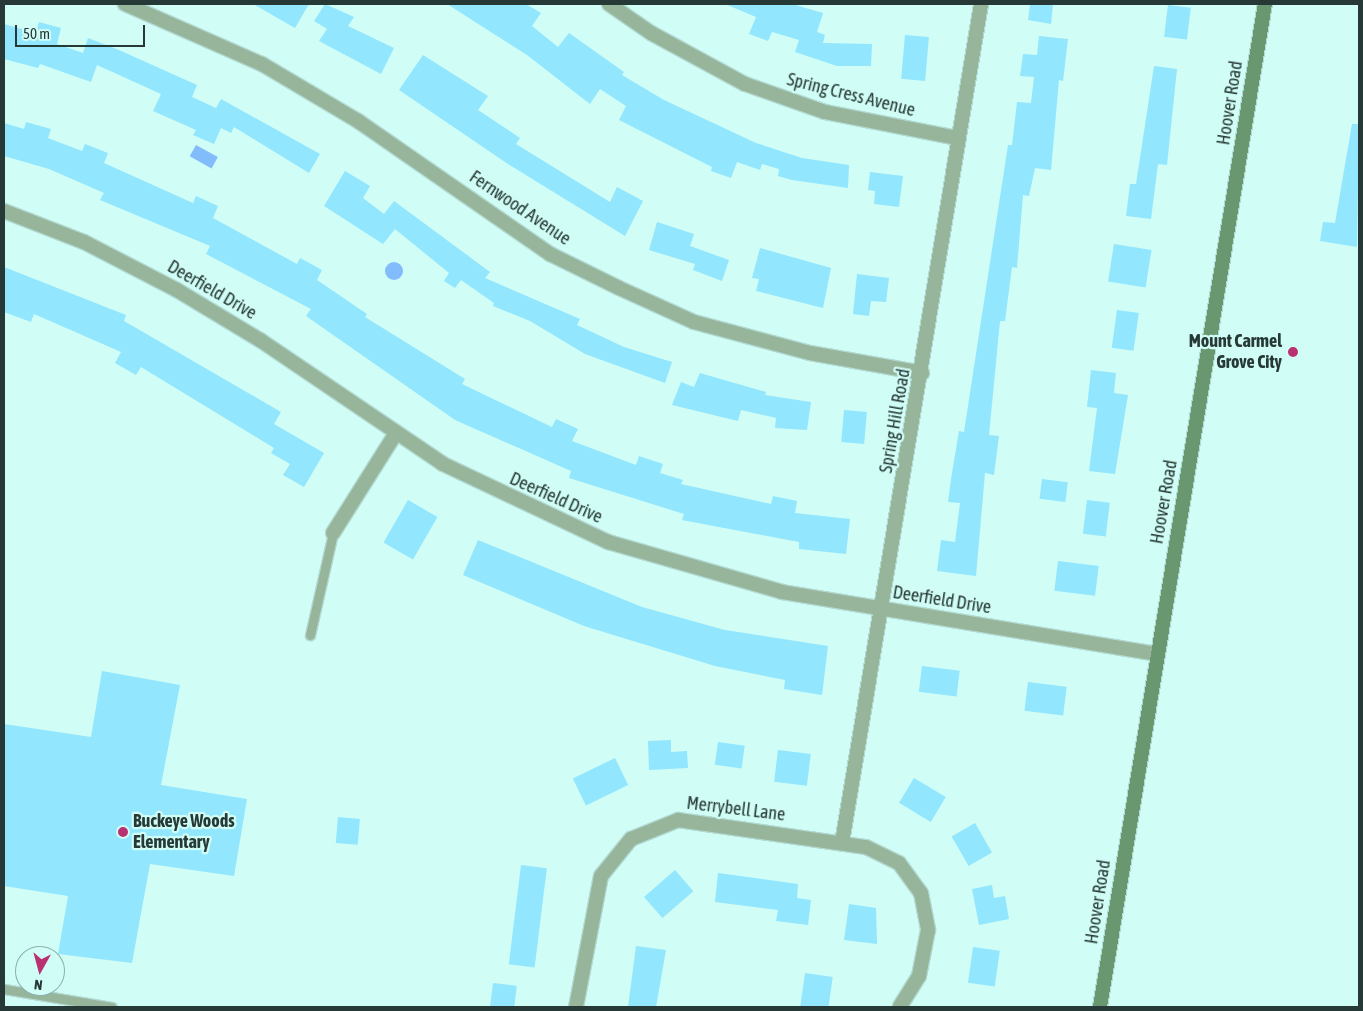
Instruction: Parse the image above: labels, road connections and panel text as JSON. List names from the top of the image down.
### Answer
{
  "streets": {
    "main road": ["Hoover Road"],
    "street": [
      "Spring Cress Avenue",
      "Fernwood Avenue",
      "Deerfield Drive",
      "Spring Hill Road",
      "Merrybell Lane"
    ]
  },
  "crossings": [
    ["Spring Cress Avenue", "Spring Hill Road"],
    ["Hoover Road", "Deerfield Drive"],
    ["Fernwood Avenue", "Spring Hill Road"],
    ["Deerfield Drive", "Spring Hill Road"],
    ["Spring Hill Road", "Merrybell Lane"]
  ],
  "places": ["Mount Carmel Grove City", "Buckeye Woods Elementary"],
  "scale_bar": "50 m",
  "north": "bottom"
}
